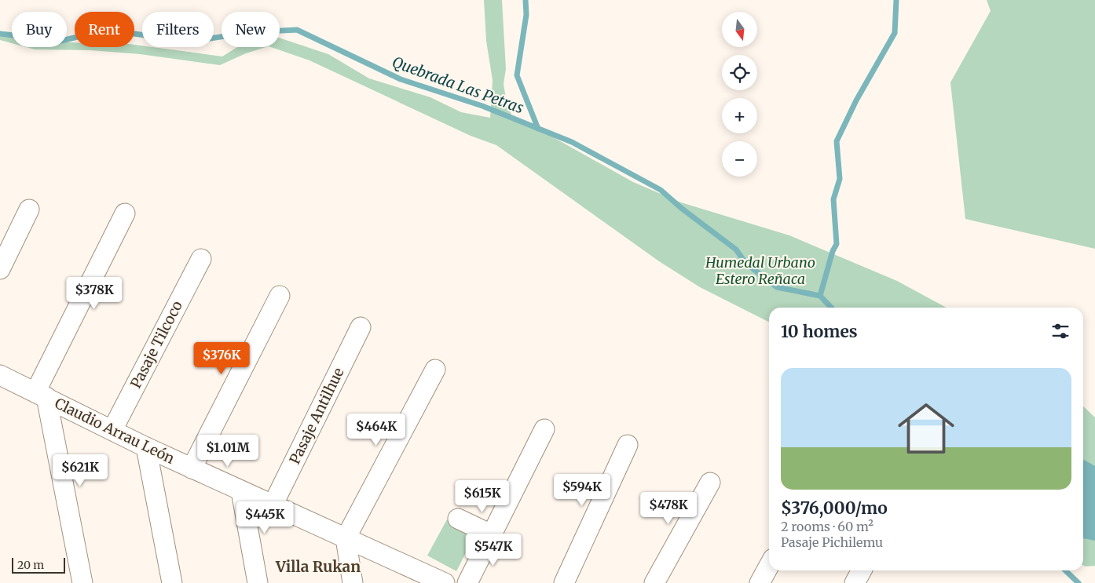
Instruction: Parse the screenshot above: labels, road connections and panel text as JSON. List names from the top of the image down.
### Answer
{
  "streets": {
    "street": ["Pasaje Tilcoco", "Pasaje Antilhue", "Claudio Arrau León"]
  },
  "crossings": [
    ["Pasaje Tilcoco", "Claudio Arrau León"],
    ["Pasaje Antilhue", "Claudio Arrau León"]
  ],
  "districts": ["Villa Rukan"],
  "water": ["Quebrada Las Petras"],
  "parks": ["Humedal Urbano Estero Reñaca"],
  "scale_bar": "20 m",
  "north": "bottom",
  "page": {
    "map_buttons": ["+", "−"],
    "chip": [
      "Buy",
      "Rent",
      "Filters",
      "New"
    ],
    "price": [
      "$378K",
      "$376K",
      "$464K",
      "$1.01M",
      "$621K",
      "$594K",
      "$615K",
      "$478K",
      "$445K",
      "$547K"
    ],
    "heading": "10 homes",
    "list": [
      {
        "name": "$376,000/mo",
        "note": "2 rooms · 60 m² · Pasaje Pichilemu"
      }
    ],
    "scale": "20 m"
  }
}
